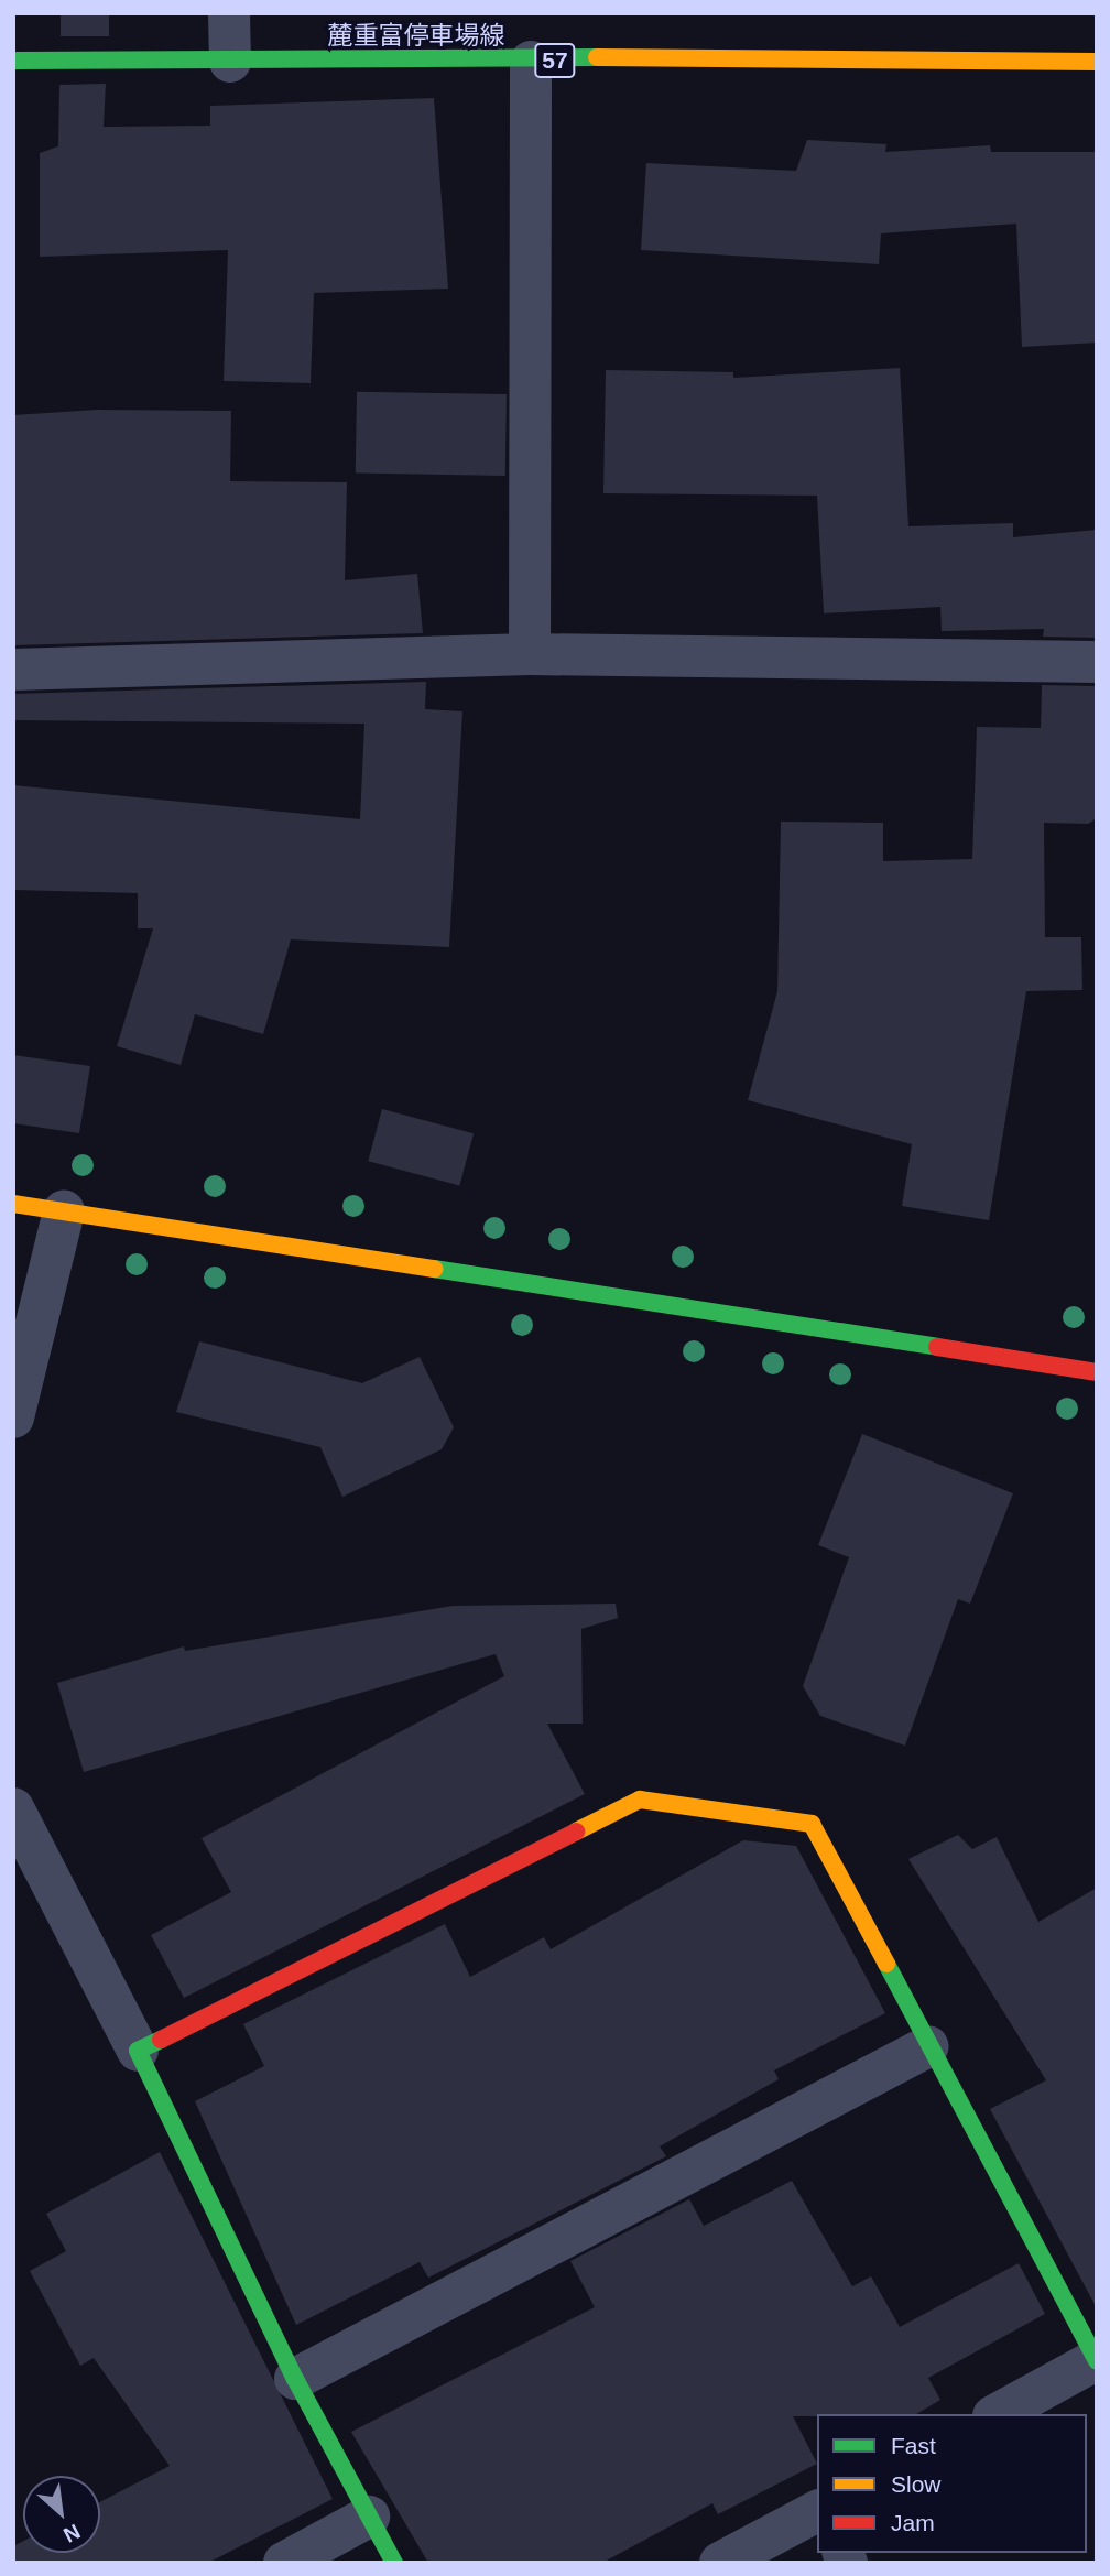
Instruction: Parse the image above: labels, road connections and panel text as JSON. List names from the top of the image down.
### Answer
{
  "streets": {
    "street": ["麓重富停車場線", "57"]
  },
  "legend": ["Fast", "Slow", "Jam"],
  "north": "bottom right"
}
